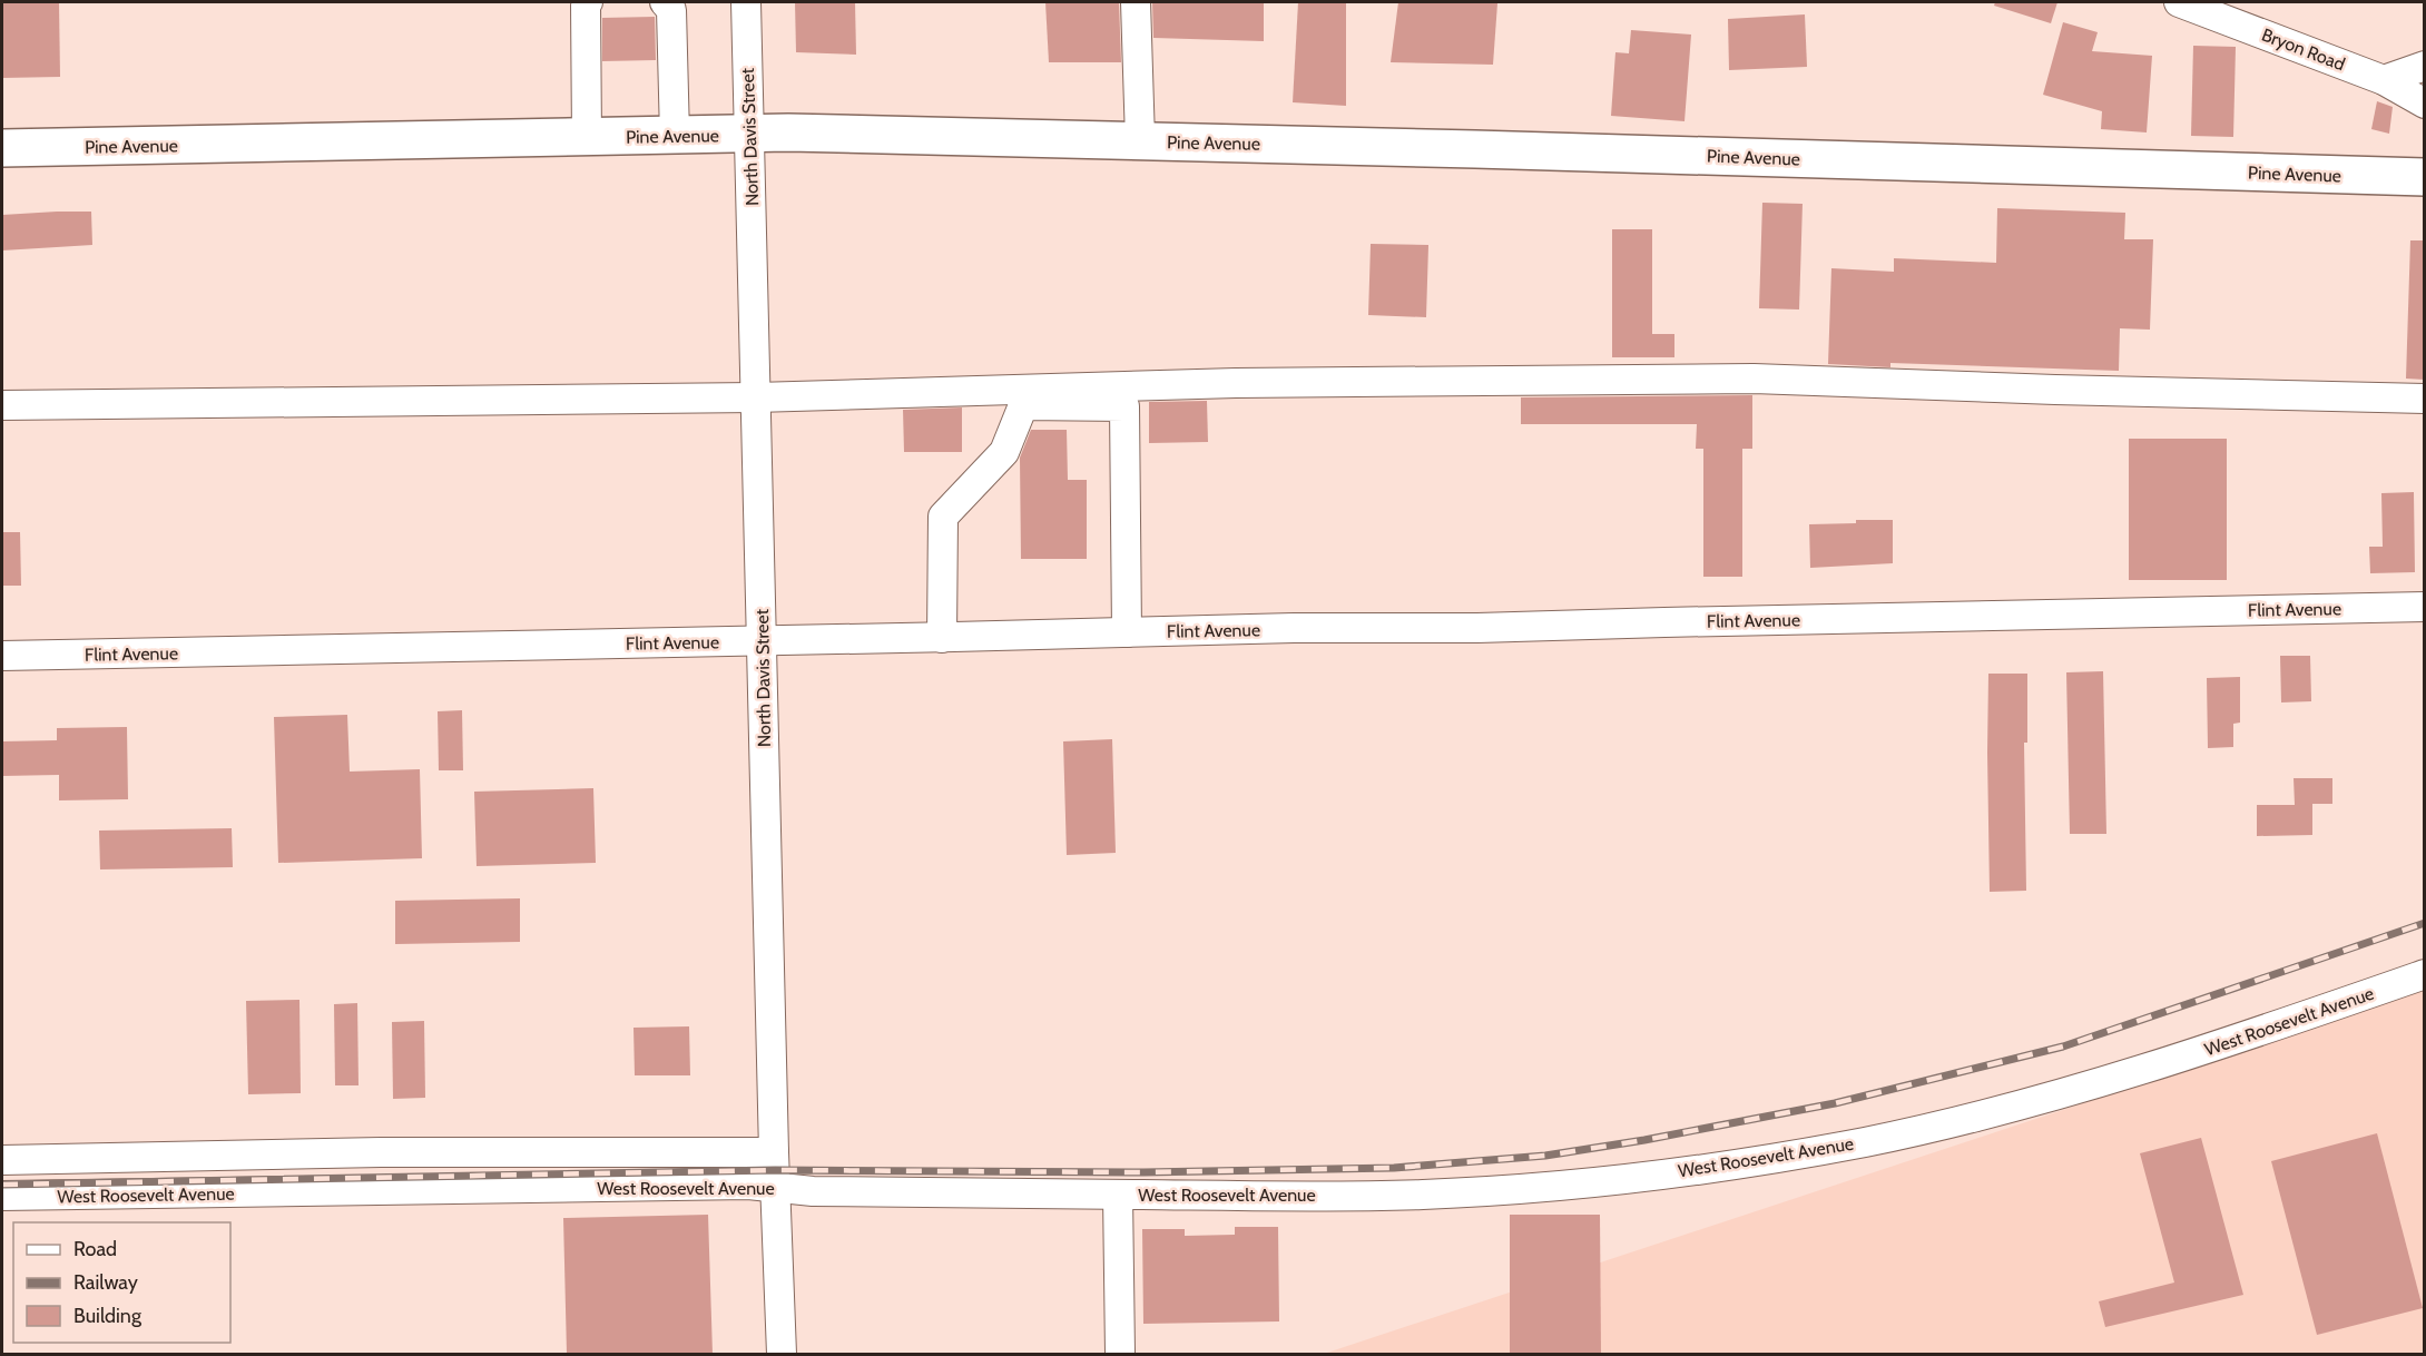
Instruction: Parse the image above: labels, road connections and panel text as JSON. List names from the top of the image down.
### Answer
{
  "streets": {
    "main road": ["Pine Avenue"],
    "street": [
      "Bryon Road",
      "North Davis Street",
      "Flint Avenue",
      "West Roosevelt Avenue"
    ]
  },
  "crossings": [
    ["Pine Avenue", "North Davis Street"],
    ["North Davis Street", "Flint Avenue"],
    ["North Davis Street", "West Roosevelt Avenue"]
  ],
  "legend": ["Road", "Railway", "Building"]
}
